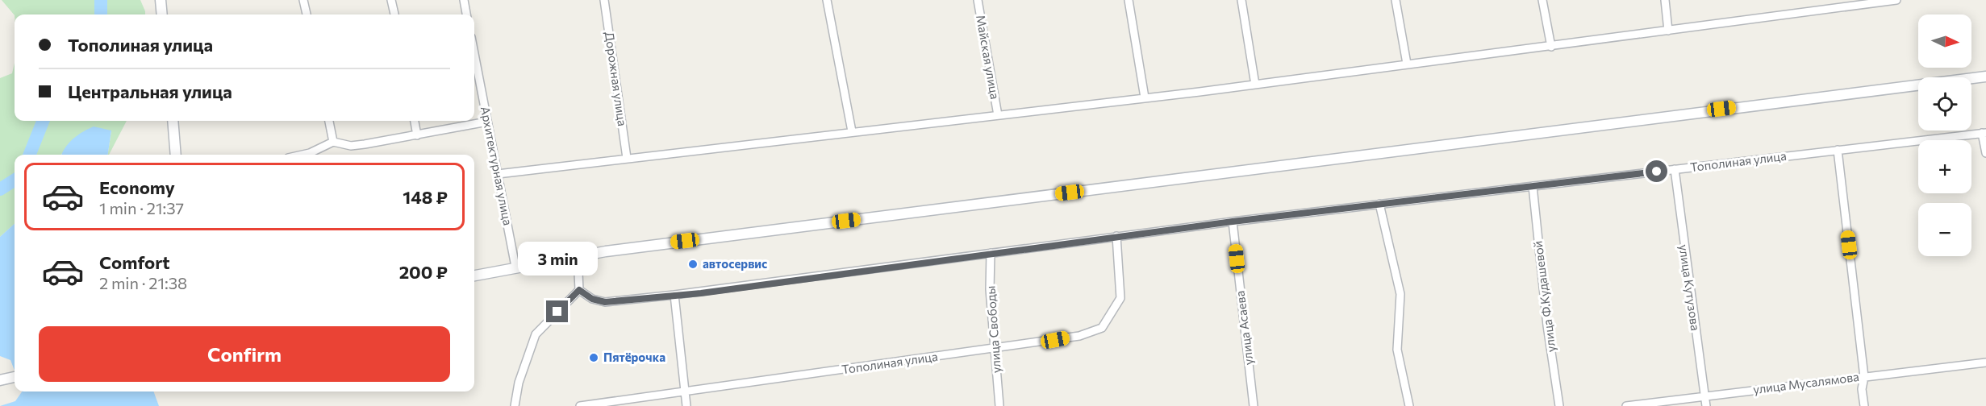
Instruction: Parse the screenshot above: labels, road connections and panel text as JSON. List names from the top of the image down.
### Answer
{
  "streets": {
    "street": [
      "Майская улица",
      "Дорожная улица",
      "Тополиная улица",
      "Архитектурная улица",
      "улица Кутузова",
      "улица Ф.Кудашевой",
      "улица Асаева",
      "улица Свободы",
      "улица Мусалямова"
    ]
  },
  "crossings": [
    ["Тополиная улица", "улица Кутузова"],
    ["Тополиная улица", "улица Ф.Кудашевой"],
    ["Тополиная улица", "улица Асаева"],
    ["Тополиная улица", "улица Свободы"],
    ["улица Кутузова", "улица Мусалямова"]
  ],
  "places": ["автосервис", "Пятёрочка"],
  "north": "right",
  "page": {
    "map_buttons": ["+", "−"],
    "banner": ["Тополиная улица", "Центральная улица"],
    "list": [
      {
        "name": "Economy",
        "note": "1 min · 21:37",
        "value": "148 ₽"
      },
      {
        "name": "Comfort",
        "note": "2 min · 21:38",
        "value": "200 ₽"
      }
    ],
    "bubble": "3 min",
    "buttons": "Confirm"
  }
}
